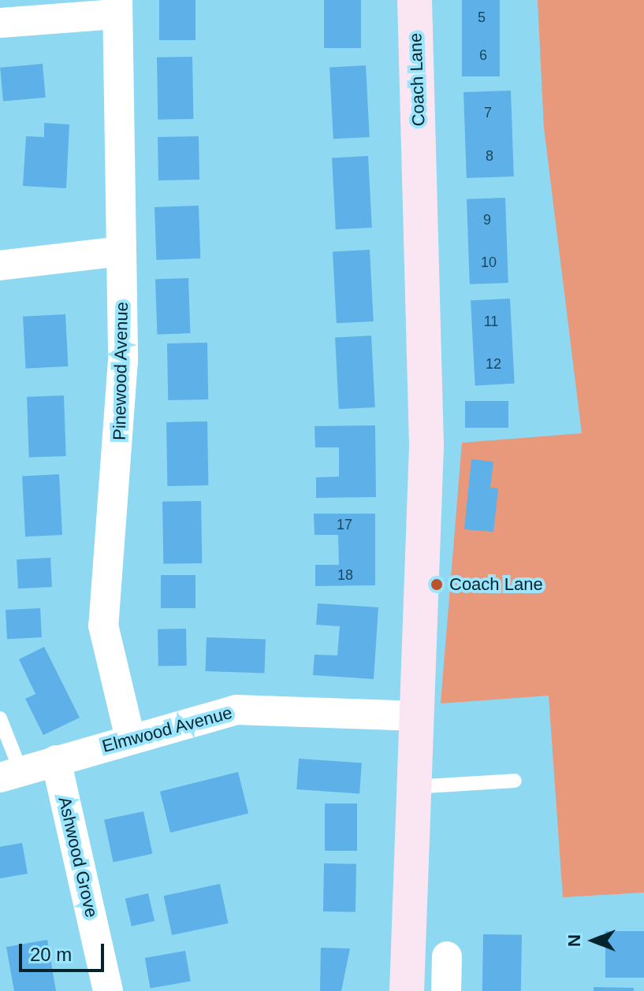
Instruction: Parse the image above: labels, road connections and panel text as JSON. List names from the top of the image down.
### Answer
{
  "streets": {
    "street": [
      "Coach Lane",
      "Pinewood Avenue",
      "Elmwood Avenue",
      "Ashwood Grove"
    ]
  },
  "crossings": [
    ["Coach Lane", "Elmwood Avenue"],
    ["Pinewood Avenue", "Elmwood Avenue"],
    ["Elmwood Avenue", "Ashwood Grove"]
  ],
  "places": ["Coach Lane"],
  "house_numbers": [
    "5",
    "6",
    "7",
    "8",
    "9",
    "10",
    "11",
    "12",
    "17",
    "18"
  ],
  "scale_bar": "20 m",
  "north": "left"
}
